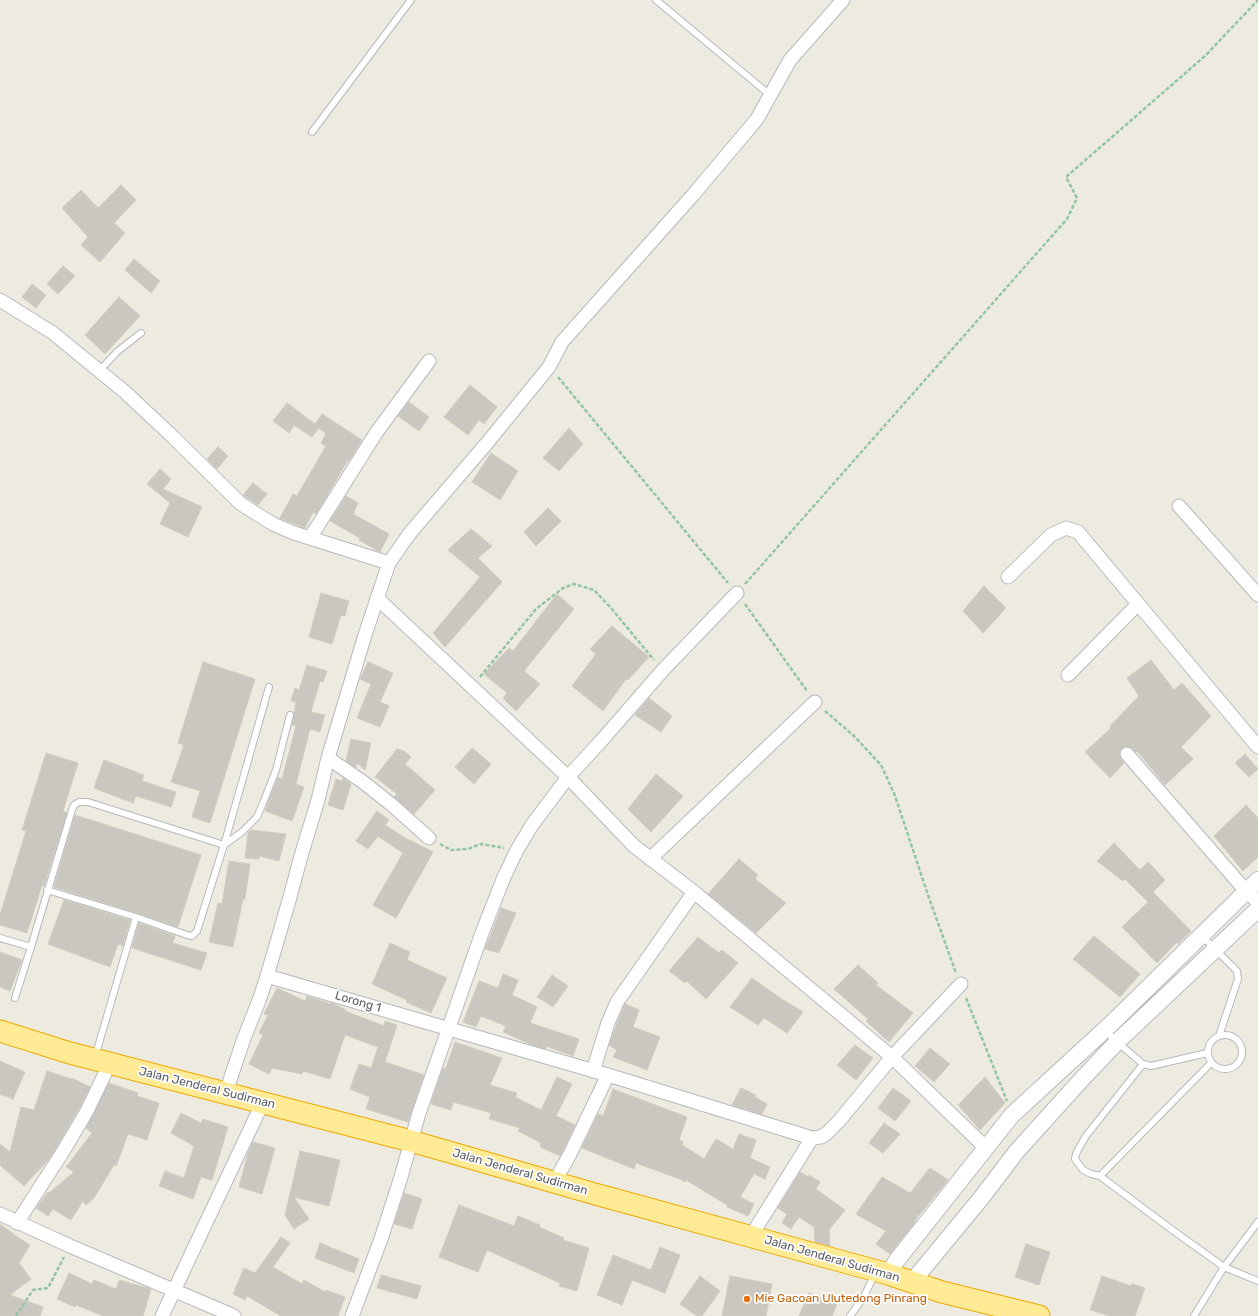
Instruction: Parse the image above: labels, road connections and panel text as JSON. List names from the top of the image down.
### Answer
{
  "streets": {
    "highway": ["Jalan Jenderal Sudirman"],
    "street": ["Lorong 1"]
  },
  "places": ["Mie Gacoan Ulutedong Pinrang"]
}
